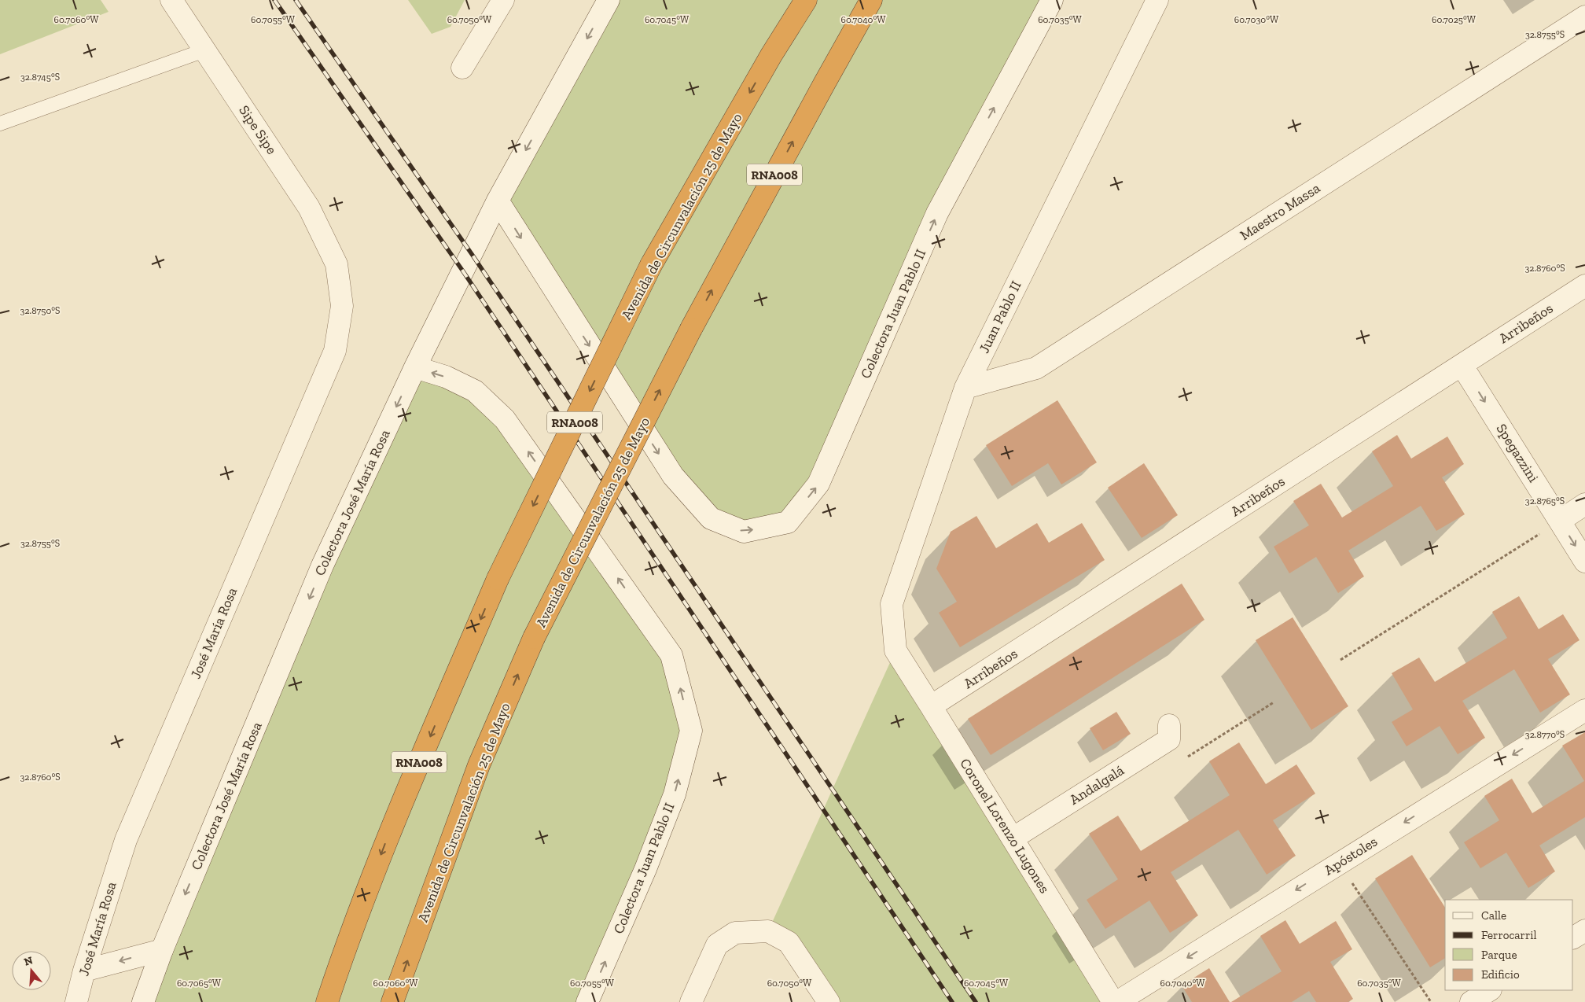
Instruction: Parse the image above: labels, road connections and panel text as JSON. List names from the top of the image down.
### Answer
{
  "streets": {
    "highway": ["RNA008", "Avenida de Circunvalación 25 de Mayo"],
    "street": [
      "Sipe Sipe",
      "Maestro Massa",
      "Colectora Juan Pablo II",
      "Juan Pablo II",
      "Arribeños",
      "Spegazzini",
      "Colectora José María Rosa",
      "José María Rosa",
      "Andalgalá",
      "Coronel Lorenzo Lugones",
      "Apóstoles"
    ]
  },
  "crossings": [
    ["Sipe Sipe", "José María Rosa"],
    ["Maestro Massa", "Juan Pablo II"],
    ["Colectora Juan Pablo II", "Colectora José María Rosa"],
    ["Juan Pablo II", "Coronel Lorenzo Lugones"],
    ["Arribeños", "Spegazzini"],
    ["Arribeños", "Coronel Lorenzo Lugones"],
    ["Andalgalá", "Coronel Lorenzo Lugones"]
  ],
  "one_way": ["Spegazzini", "Colectora José María Rosa", "Apóstoles"],
  "legend": [
    "Calle",
    "Ferrocarril",
    "Parque",
    "Edificio"
  ],
  "north": "top",
  "coordinates": [
    "60.7060°W",
    "60.7055°W",
    "60.7050°W",
    "60.7045°W",
    "60.7040°W",
    "60.7035°W",
    "60.7030°W",
    "60.7025°W",
    "32.8755°S",
    "32.8745°S",
    "32.8760°S",
    "32.8750°S",
    "32.8765°S",
    "32.8770°S",
    "60.7065°W"
  ]
}
